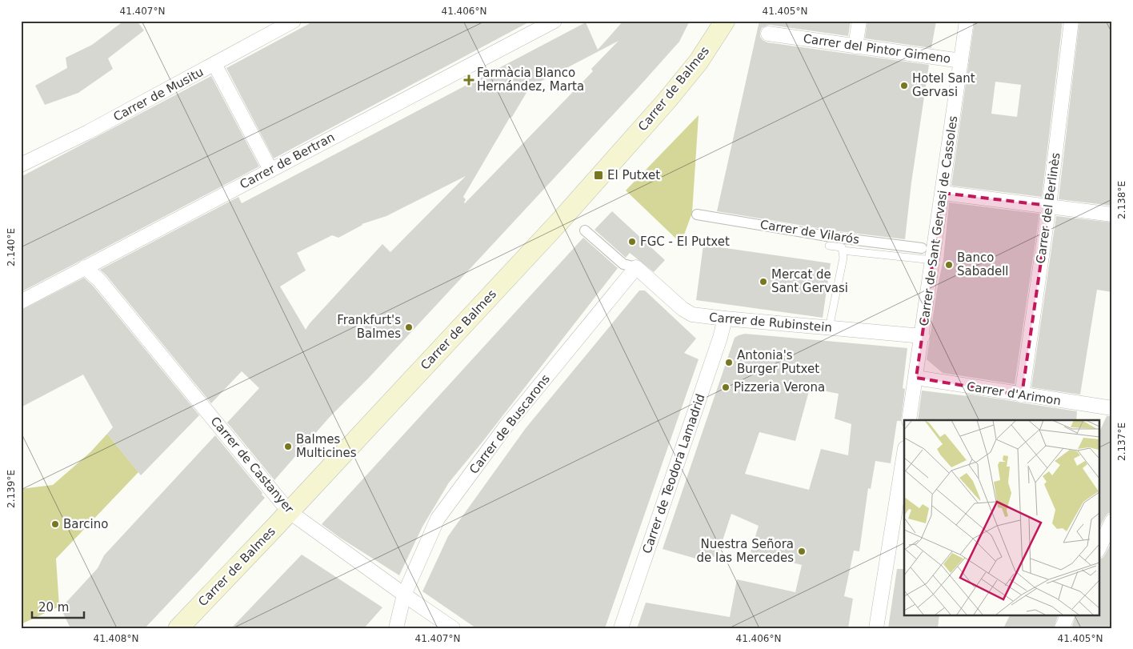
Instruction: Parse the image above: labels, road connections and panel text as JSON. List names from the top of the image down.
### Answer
{
  "streets": {
    "main road": ["Carrer de Balmes"],
    "street": [
      "Carrer del Pintor Gimeno",
      "Carrer de Musitu",
      "Carrer de Bertran",
      "Carrer del Berlinès",
      "Carrer de Sant Gervasi de Cassoles",
      "Carrer de Vilarós",
      "Carrer de Rubinstein",
      "Carrer d'Arimon",
      "Carrer de Buscarons",
      "Carrer de Castanyer",
      "Carrer de Teodora Lamadrid"
    ]
  },
  "crossings": [
    ["Carrer del Pintor Gimeno", "Carrer de Sant Gervasi de Cassoles"],
    ["Carrer de Balmes", "Carrer de Castanyer"],
    ["Carrer de Bertran", "Carrer de Castanyer"],
    ["Carrer del Berlinès", "Carrer d'Arimon"],
    ["Carrer de Sant Gervasi de Cassoles", "Carrer de Rubinstein"],
    ["Carrer de Sant Gervasi de Cassoles", "Carrer d'Arimon"],
    ["Carrer de Rubinstein", "Carrer de Buscarons"],
    ["Carrer de Rubinstein", "Carrer de Teodora Lamadrid"],
    ["Carrer de Buscarons", "Carrer de Castanyer"]
  ],
  "places": {
    "health": ["Farmàcia Blanco Hernández, Marta"],
    "other": [
      "Hotel Sant Gervasi",
      "FGC - El Putxet",
      "Banco Sabadell",
      "Mercat de Sant Gervasi",
      "Frankfurt's Balmes",
      "Antonia's Burger Putxet",
      "Pizzeria Verona",
      "Balmes Multicines",
      "Barcino",
      "Nuestra Señora de las Mercedes"
    ],
    "transit": ["El Putxet"]
  },
  "scale_bar": "20 m",
  "coordinates": [
    "41.407°N",
    "41.406°N",
    "41.405°N",
    "2.138°E",
    "2.140°E",
    "2.137°E",
    "2.139°E",
    "41.408°N"
  ]
}
